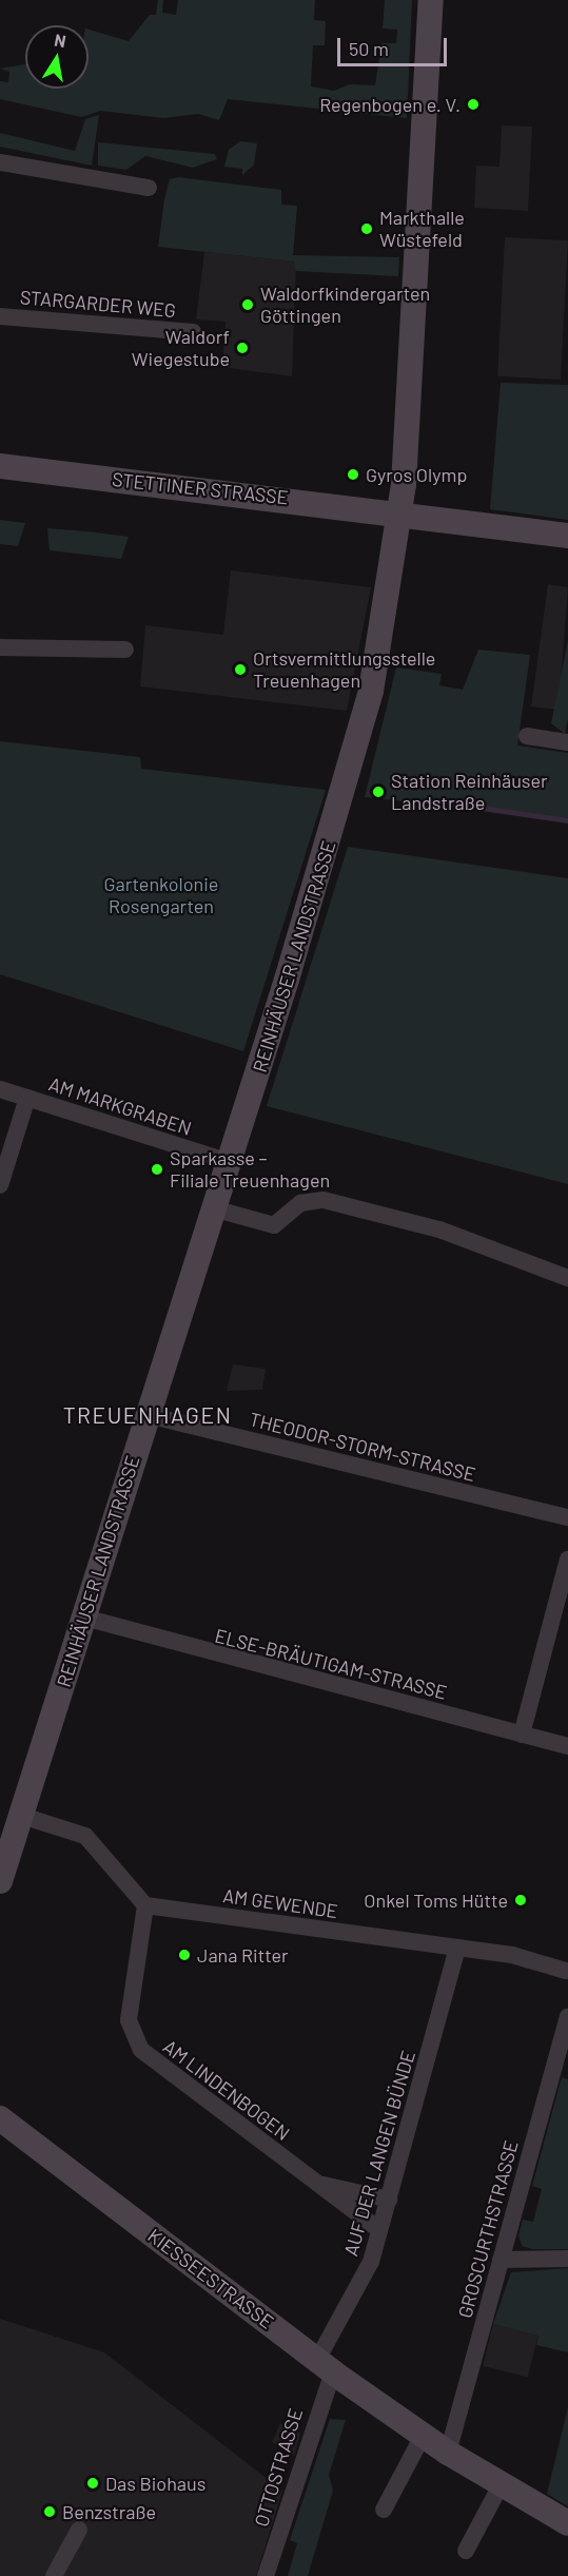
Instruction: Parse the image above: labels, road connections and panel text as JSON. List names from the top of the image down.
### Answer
{
  "streets": {
    "main road": ["STETTINER STRASSE", "REINHÄUSER LANDSTRASSE", "KIESSEESTRASSE"],
    "street": [
      "STARGARDER WEG",
      "AM MARKGRABEN",
      "THEODOR-STORM-STRASSE",
      "ELSE-BRÄUTIGAM-STRASSE",
      "AM GEWENDE",
      "AM LINDENBOGEN",
      "AUF DER LANGEN BÜNDE",
      "GROSCURTHSTRASSE",
      "OTTOSTRASSE"
    ]
  },
  "crossings": [
    ["STETTINER STRASSE", "REINHÄUSER LANDSTRASSE"],
    ["REINHÄUSER LANDSTRASSE", "AM MARKGRABEN"],
    ["REINHÄUSER LANDSTRASSE", "THEODOR-STORM-STRASSE"],
    ["REINHÄUSER LANDSTRASSE", "ELSE-BRÄUTIGAM-STRASSE"],
    ["AM GEWENDE", "AM LINDENBOGEN"],
    ["AM GEWENDE", "AUF DER LANGEN BÜNDE"],
    ["AM LINDENBOGEN", "AUF DER LANGEN BÜNDE"],
    ["AUF DER LANGEN BÜNDE", "KIESSEESTRASSE"],
    ["AUF DER LANGEN BÜNDE", "OTTOSTRASSE"],
    ["GROSCURTHSTRASSE", "KIESSEESTRASSE"],
    ["KIESSEESTRASSE", "OTTOSTRASSE"]
  ],
  "districts": ["TREUENHAGEN"],
  "parks": ["Gartenkolonie Rosengarten"],
  "places": [
    "Regenbogen e. V.",
    "Markthalle Wüstefeld",
    "Waldorfkindergarten Göttingen",
    "Waldorf Wiegestube",
    "Gyros Olymp",
    "Ortsvermittlungsstelle Treuenhagen",
    "Station Reinhäuser Landstraße",
    "Sparkasse – Filiale Treuenhagen",
    "Onkel Toms Hütte",
    "Jana Ritter",
    "Das Biohaus",
    "Benzstraße"
  ],
  "scale_bar": "50 m",
  "north": "top"
}
